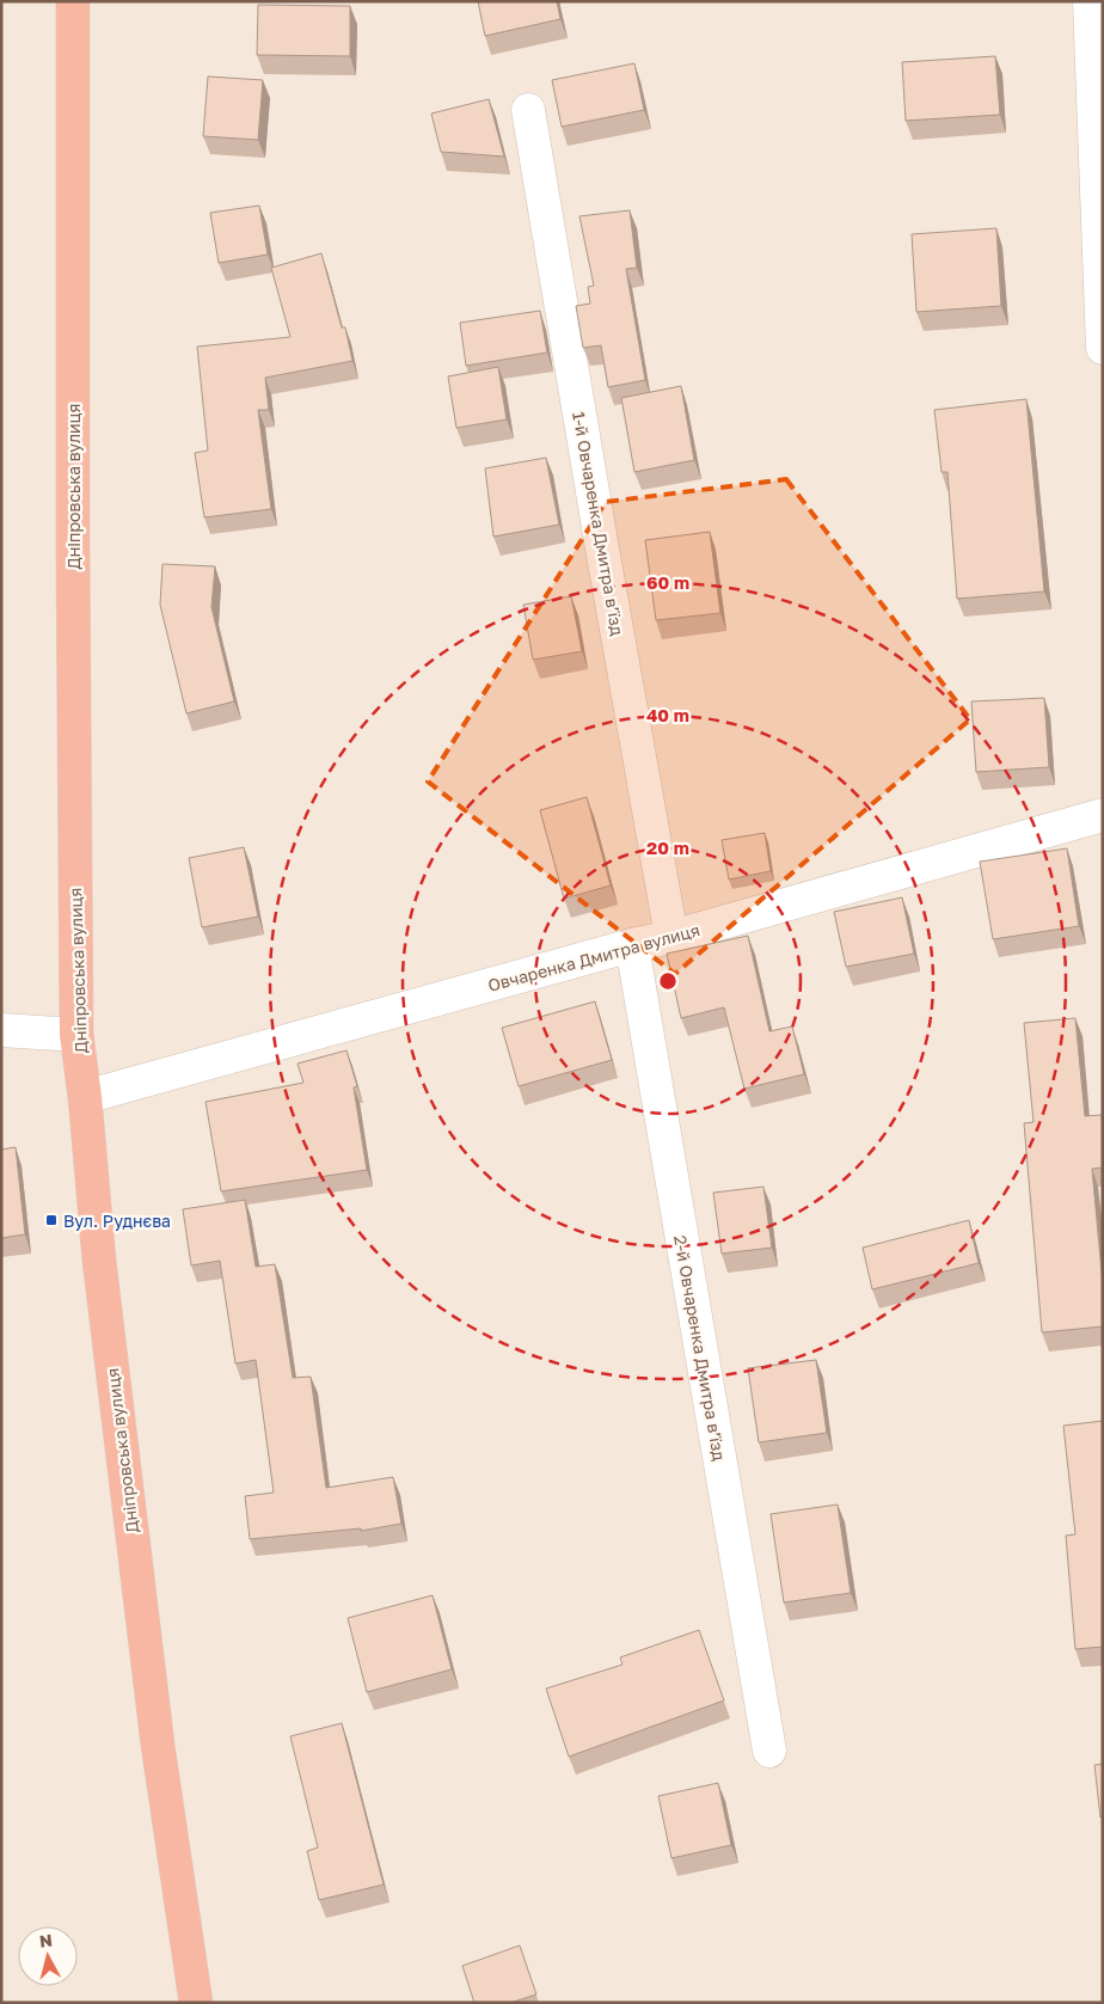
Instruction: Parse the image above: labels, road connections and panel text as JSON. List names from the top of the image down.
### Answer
{
  "streets": {
    "highway": ["Дніпровська вулиця"],
    "street": ["1-й Овчаренка Дмитра в’їзд", "Овчаренка Дмитра вулиця", "2-й Овчаренка Дмитра в’їзд"]
  },
  "crossings": [
    ["Дніпровська вулиця", "Овчаренка Дмитра вулиця"],
    ["1-й Овчаренка Дмитра в’їзд", "Овчаренка Дмитра вулиця"],
    ["Овчаренка Дмитра вулиця", "2-й Овчаренка Дмитра в’їзд"]
  ],
  "places": {
    "transit": ["Вул. Руднєва"]
  },
  "north": "top",
  "rings": ["60 m", "40 m", "20 m"]
}
